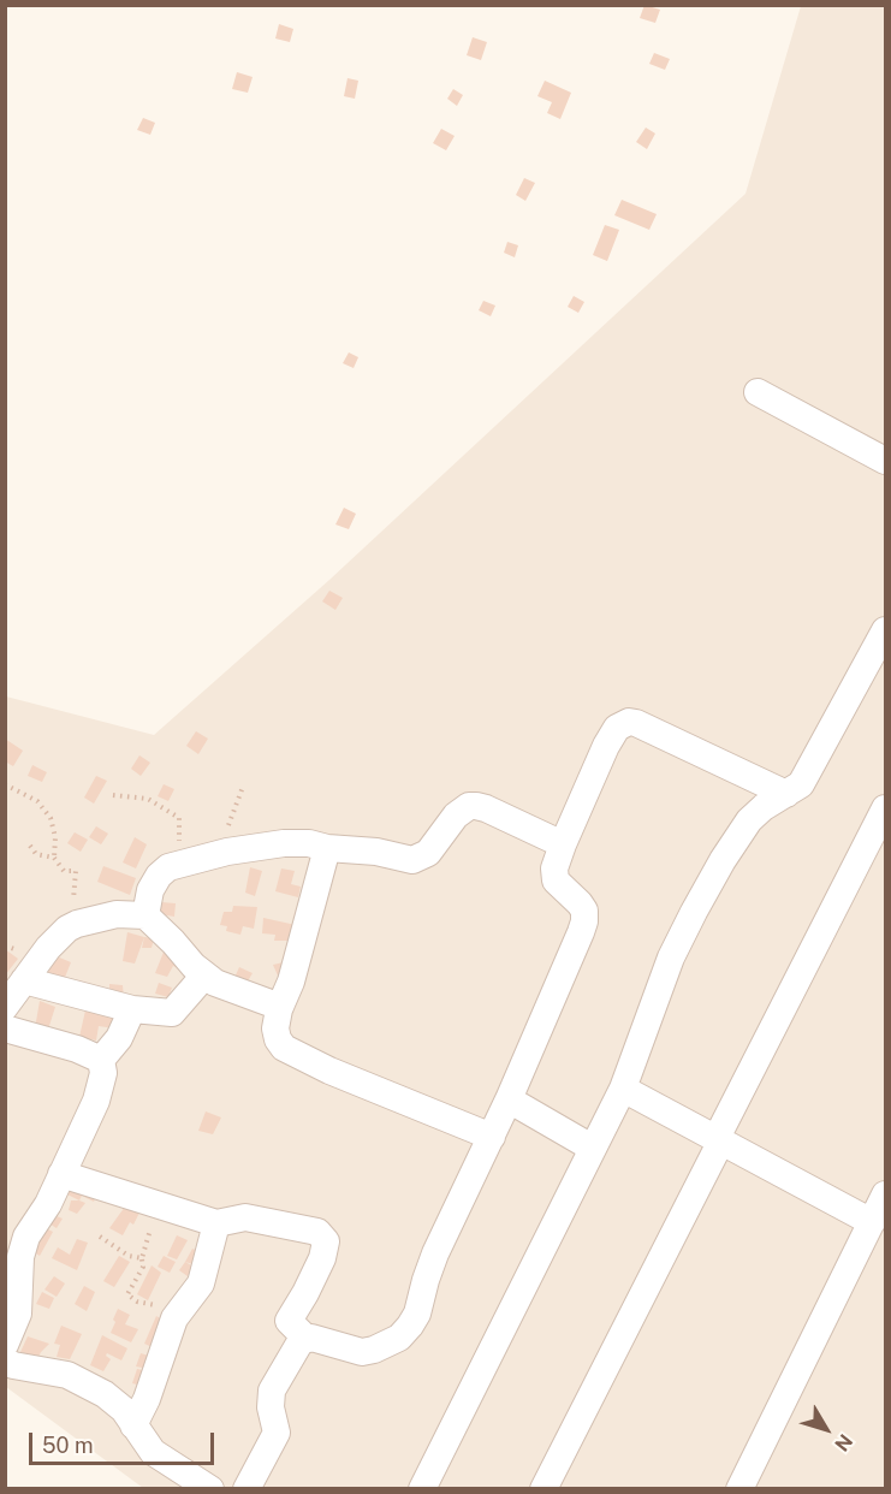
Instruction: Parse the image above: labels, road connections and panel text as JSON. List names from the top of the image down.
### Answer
{
  "scale_bar": "50 m",
  "north": "bottom right"
}
